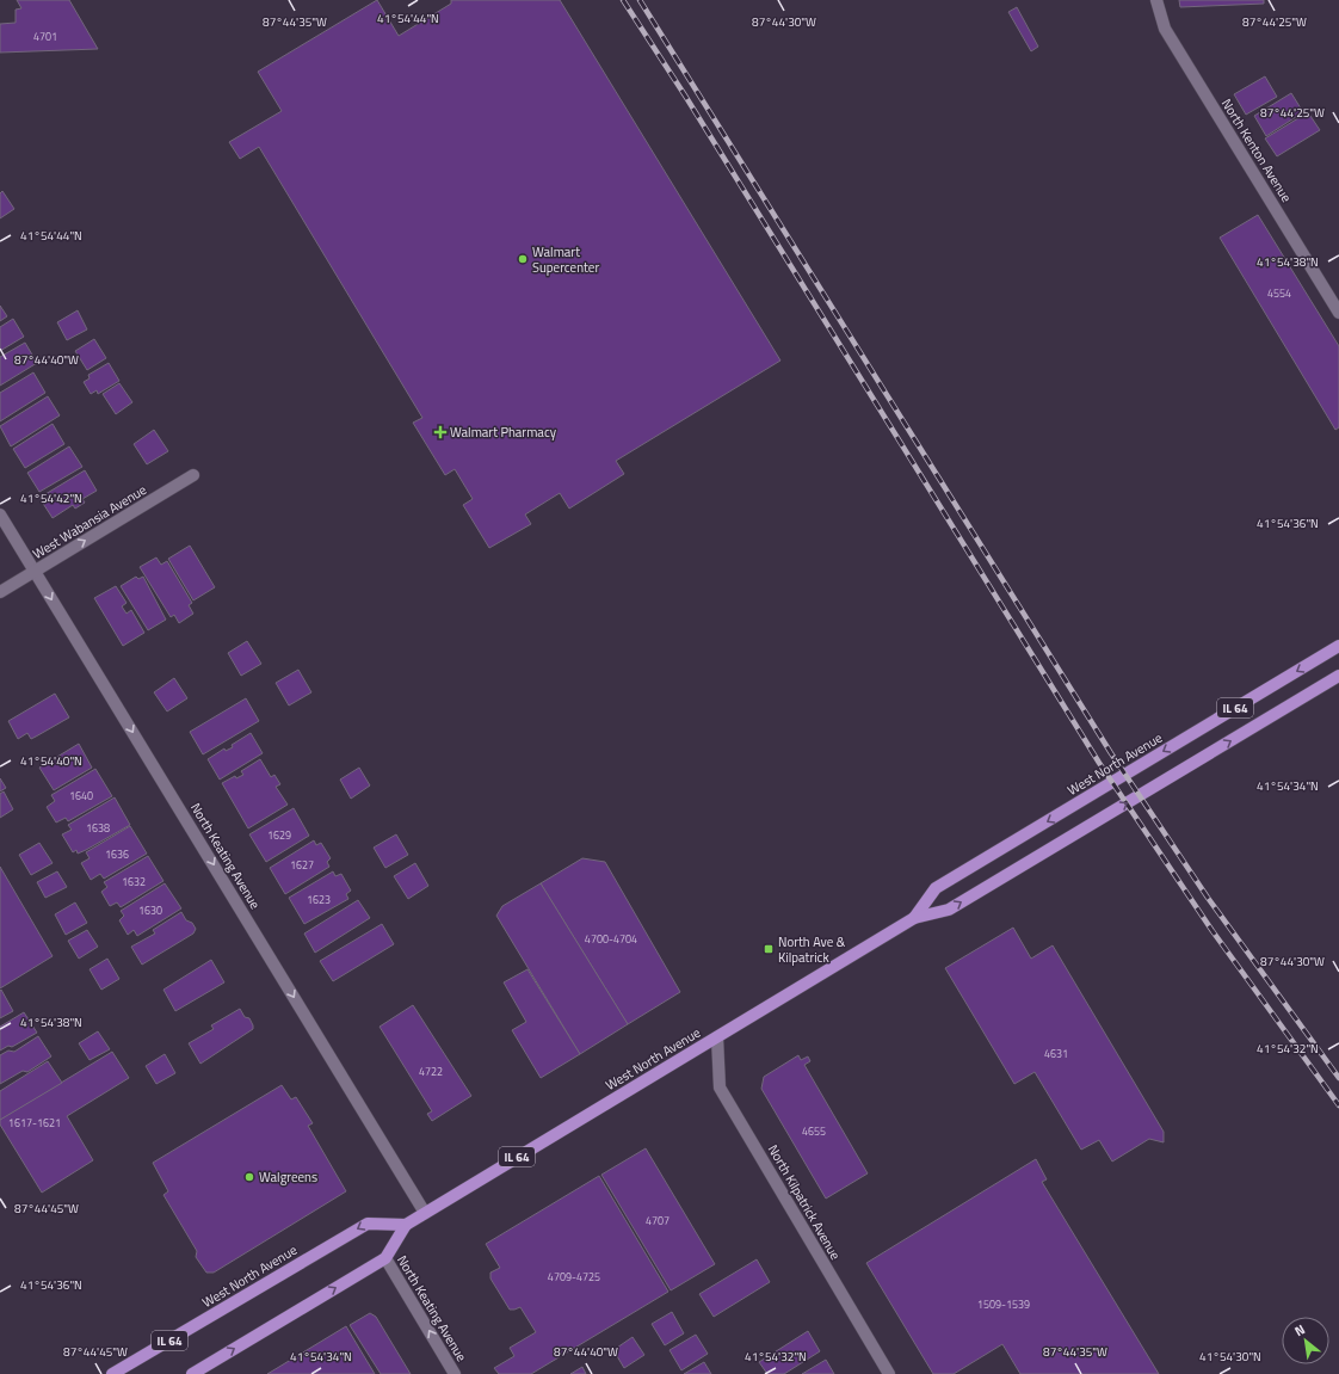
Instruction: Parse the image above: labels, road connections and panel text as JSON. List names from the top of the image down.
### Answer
{
  "streets": {
    "main road": ["IL 64", "West North Avenue"],
    "street": [
      "North Kenton Avenue",
      "West Wabansia Avenue",
      "North Keating Avenue",
      "North Kilpatrick Avenue"
    ]
  },
  "crossings": [
    ["West Wabansia Avenue", "North Keating Avenue"],
    ["West North Avenue", "North Keating Avenue"],
    ["West North Avenue", "North Kilpatrick Avenue"]
  ],
  "one_way": ["West Wabansia Avenue"],
  "places": {
    "other": ["Walmart Supercenter", "Walgreens"],
    "health": ["Walmart Pharmacy"],
    "transit": ["North Ave & Kilpatrick"]
  },
  "house_numbers": [
    "4701",
    "4554",
    "1640",
    "1638",
    "1629",
    "1636",
    "1627",
    "1632",
    "1623",
    "1630",
    "4700-4704",
    "4631",
    "4722",
    "1617-1621",
    "4655",
    "4707",
    "4709-4725",
    "1509-1539"
  ],
  "north": "top left",
  "coordinates": [
    "41°54'44\"N",
    "87°44'35\"W",
    "87°44'30\"W",
    "87°44'25\"W",
    "41°54'38\"N",
    "87°44'40\"W",
    "41°54'42\"N",
    "41°54'36\"N",
    "41°54'40\"N",
    "41°54'34\"N",
    "41°54'32\"N",
    "87°44'45\"W",
    "41°54'30\"N"
  ]
}
